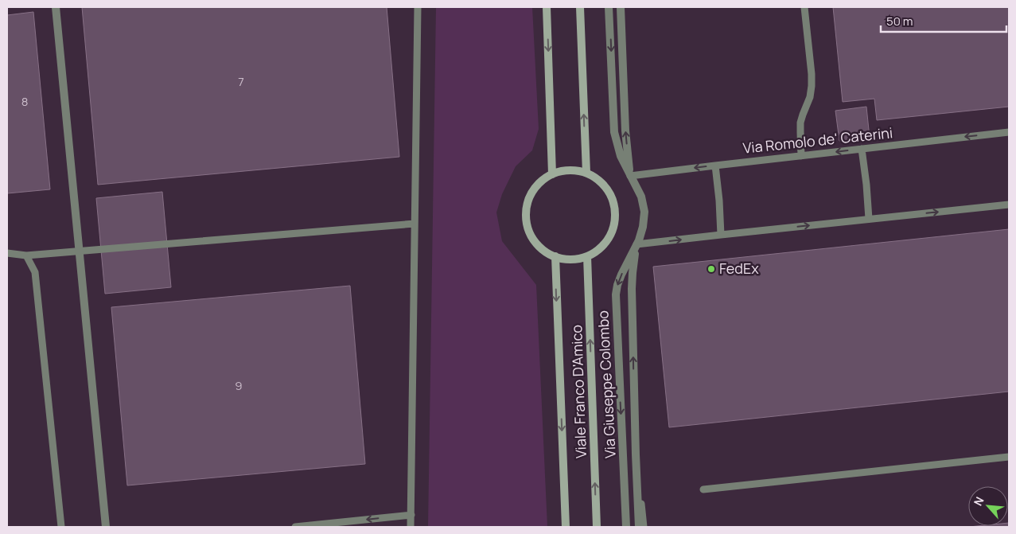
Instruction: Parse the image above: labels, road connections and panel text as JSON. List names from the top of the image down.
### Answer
{
  "streets": {
    "street": ["Via Giuseppe Colombo", "Viale Franco D'Amico"],
    "lane": ["Via Romolo de' Caterini"]
  },
  "crossings": [
    ["Via Romolo de' Caterini", "Via Giuseppe Colombo"]
  ],
  "one_way": ["Via Romolo de' Caterini"],
  "places": ["FedEx"],
  "house_numbers": ["7", "8", "9"],
  "scale_bar": "50 m",
  "north": "top left"
}
